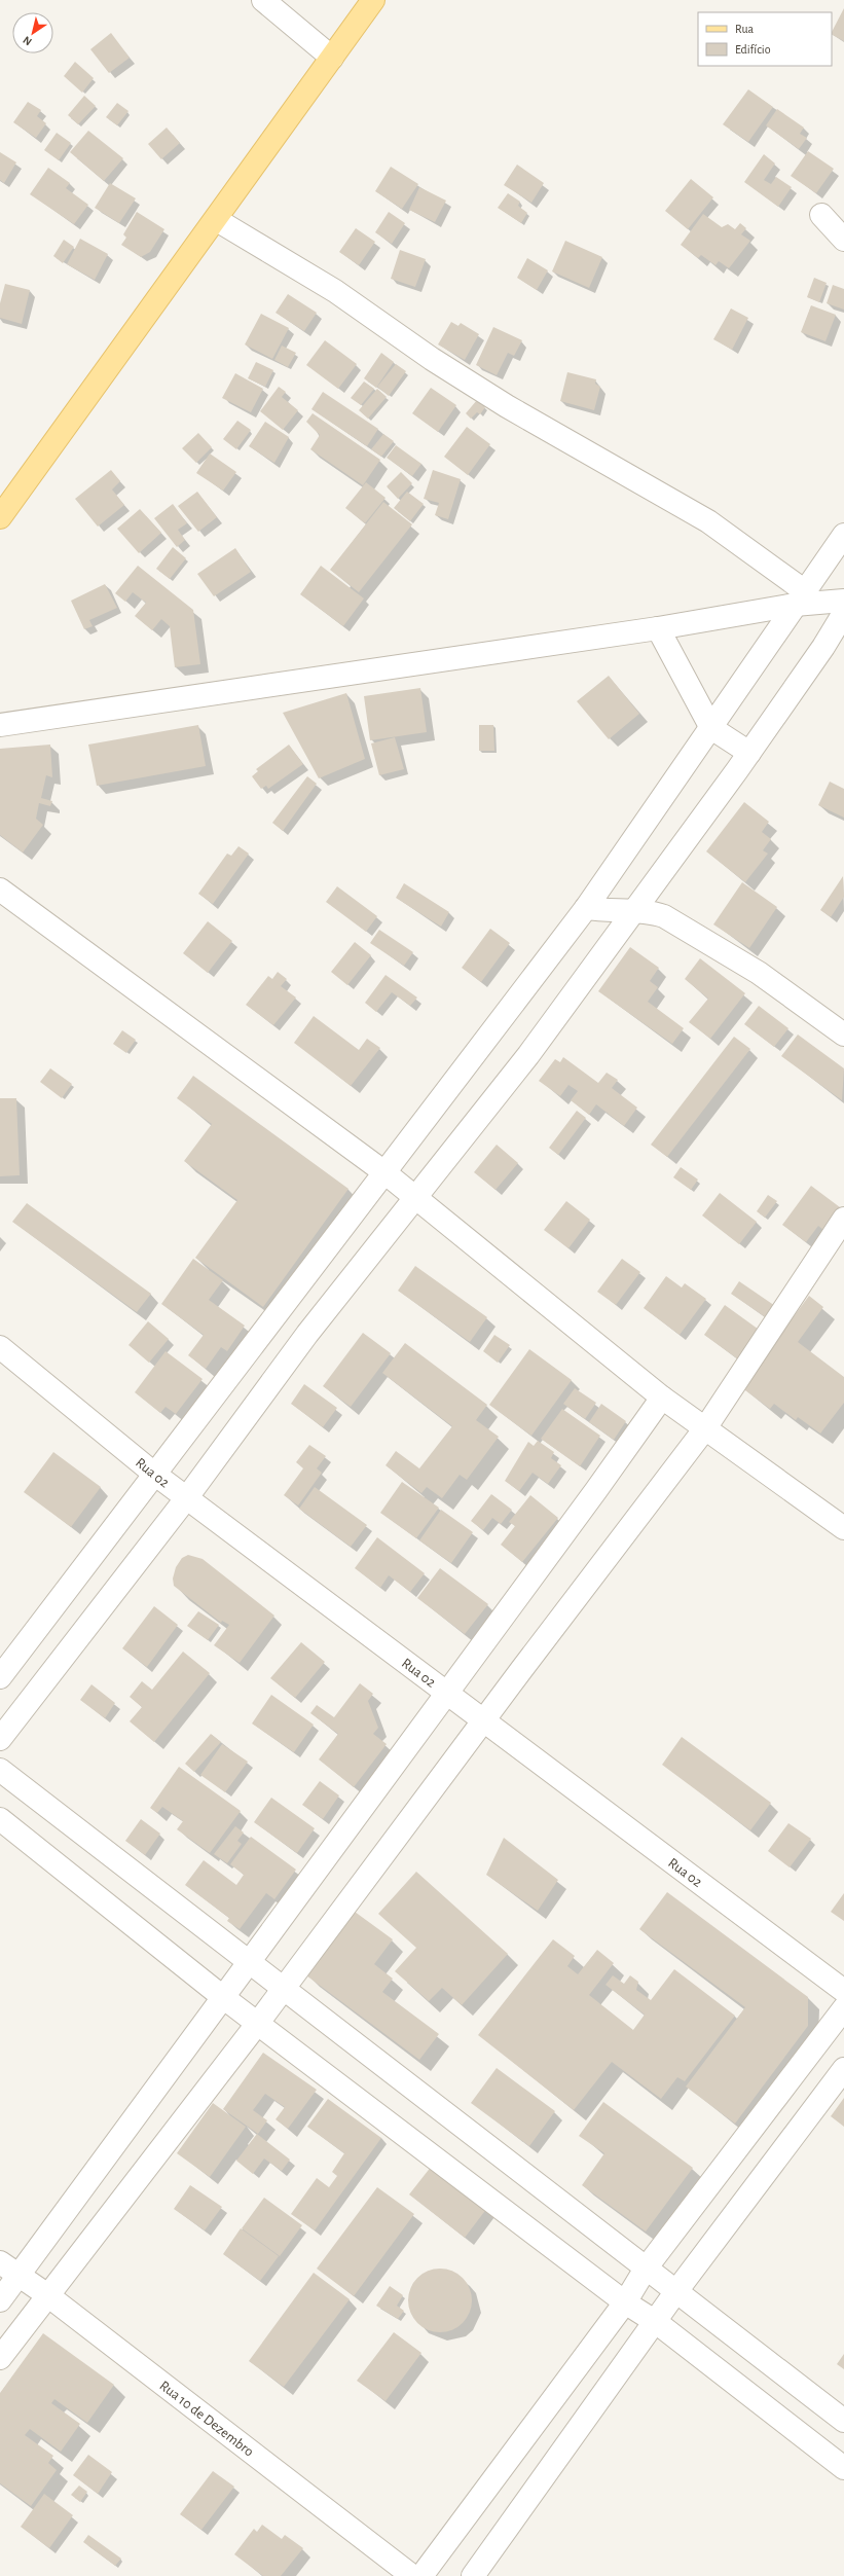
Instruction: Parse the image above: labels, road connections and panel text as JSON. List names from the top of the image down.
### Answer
{
  "streets": {
    "street": ["Rua 02", "Rua 10 de Dezembro"]
  },
  "legend": ["Rua", "Edifício"],
  "north": "bottom left"
}
